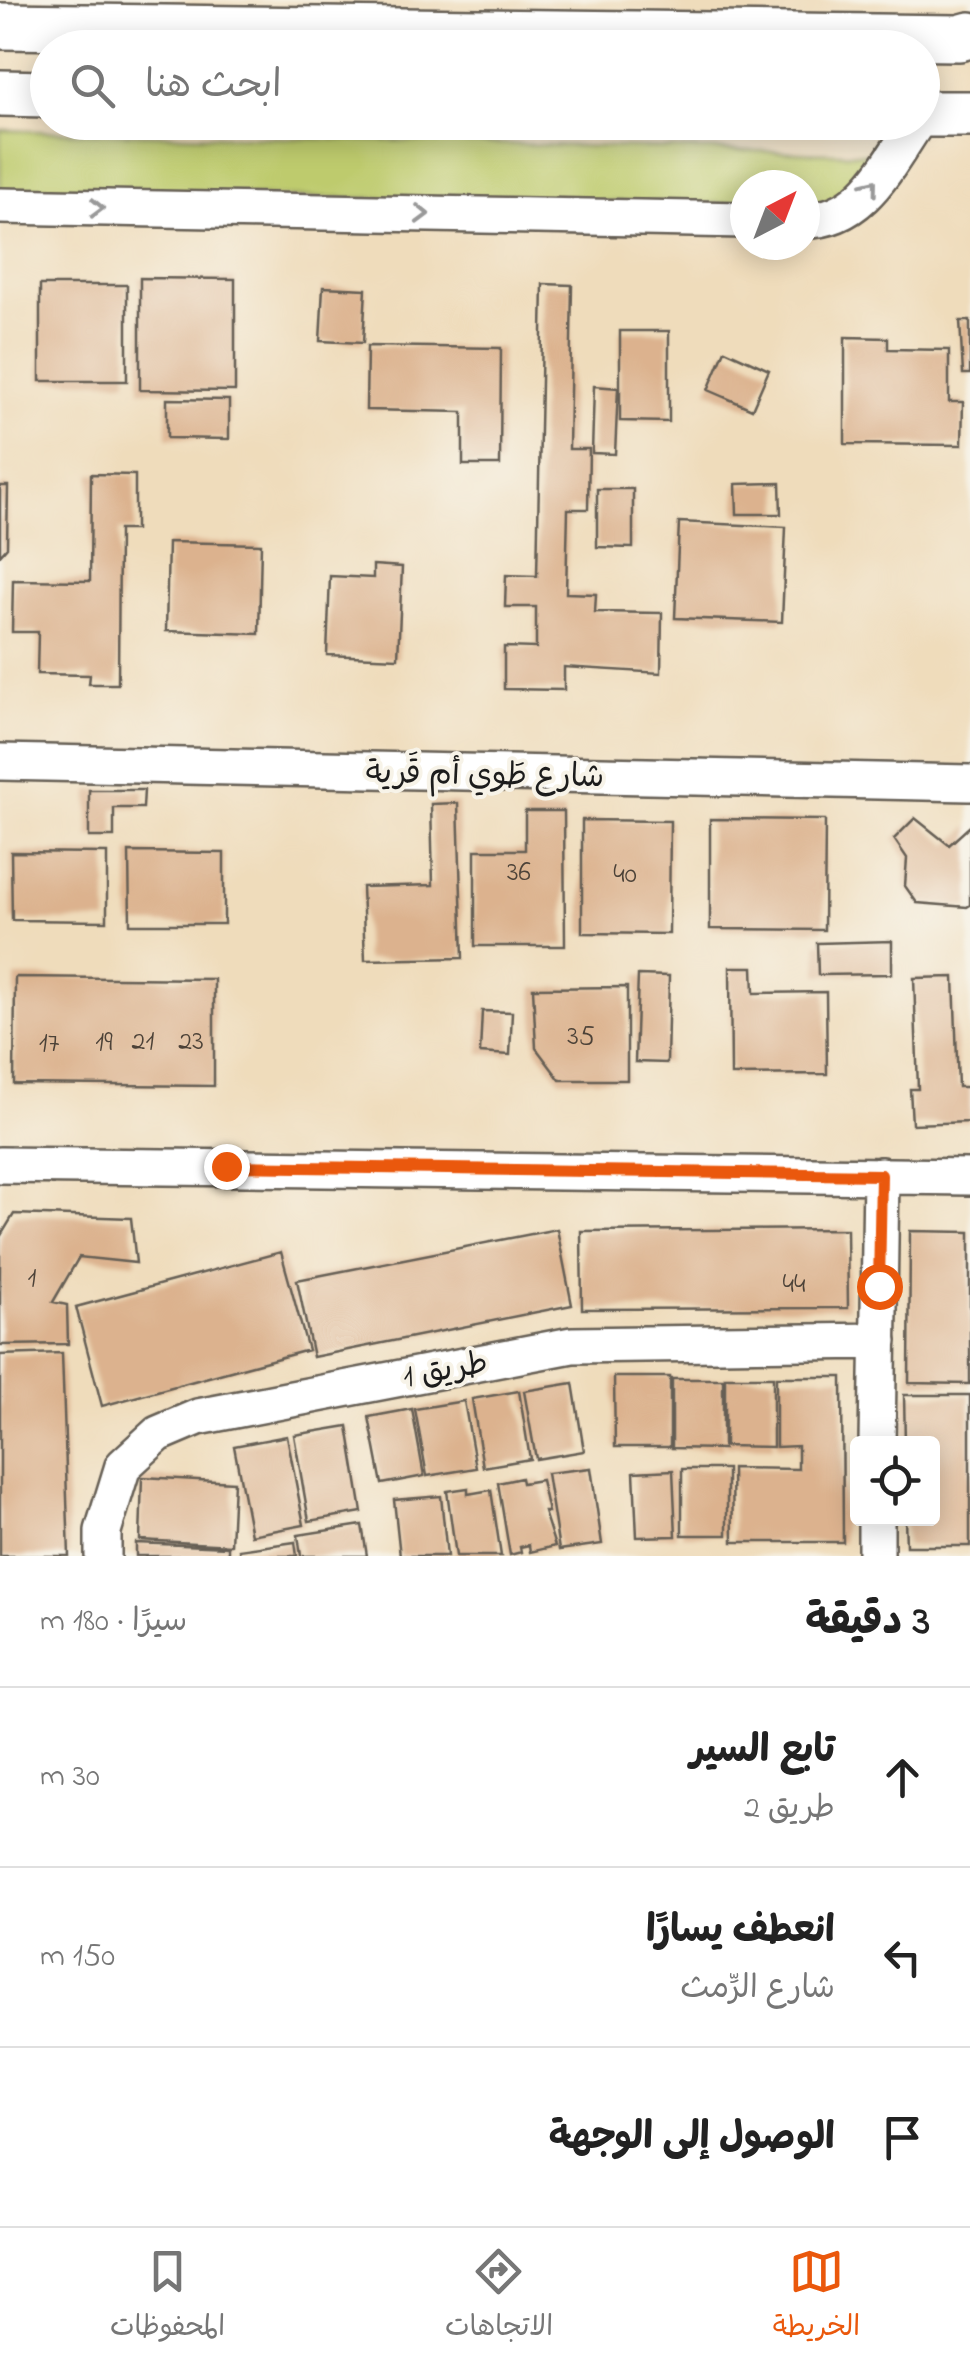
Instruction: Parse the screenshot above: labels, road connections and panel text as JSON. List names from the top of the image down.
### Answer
{
  "streets": {
    "street": ["شارع طَوي أم قَرية", "طريق 1"]
  },
  "house_numbers": [
    "36",
    "40",
    "35",
    "21",
    "23",
    "19",
    "17",
    "1",
    "44"
  ],
  "north": "top right",
  "page": {
    "search": "ابحث هنا",
    "heading": ["3 دقيقة", "سيرًا · 180 m"],
    "list": [
      ["تابع السير", "طريق 2", "30 m"],
      ["انعطف يسارًا", "شارع الرِّمث", "150 m"],
      "الوصول إلى الوجهة"
    ],
    "nav": ["الخريطة", "الاتجاهات", "المحفوظات"]
  }
}
